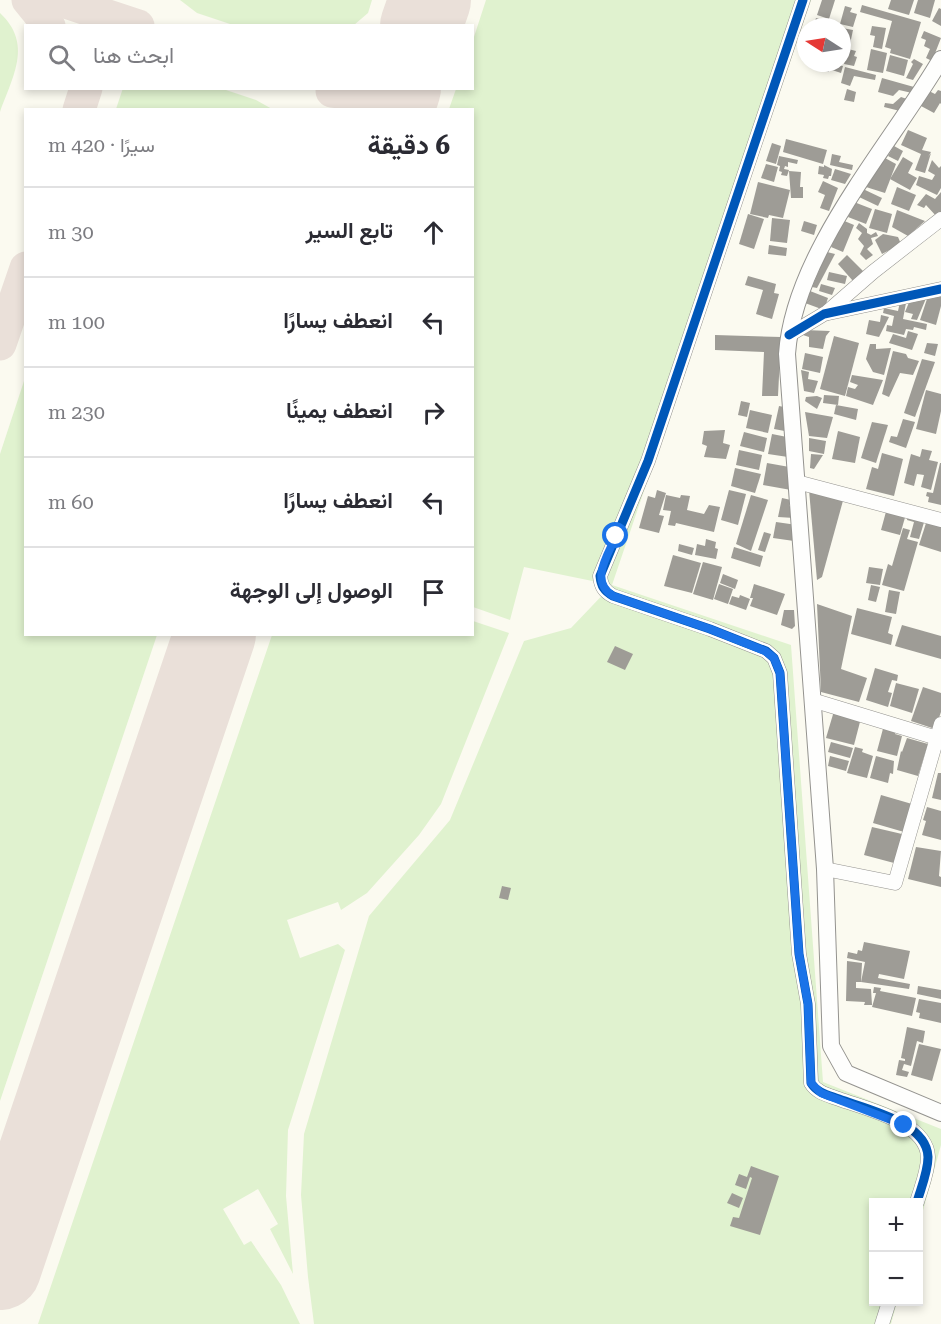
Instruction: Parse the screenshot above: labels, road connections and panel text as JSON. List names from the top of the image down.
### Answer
{
  "north": "left",
  "page": {
    "search": "ابحث هنا",
    "heading": ["6 دقيقة", "سيرًا · 420 m"],
    "list": [
      ["تابع السير", "30 m"],
      ["انعطف يسارًا", "100 m"],
      ["انعطف يمينًا", "230 m"],
      ["انعطف يسارًا", "60 m"],
      "الوصول إلى الوجهة"
    ],
    "map_buttons": ["+", "−"]
  }
}
